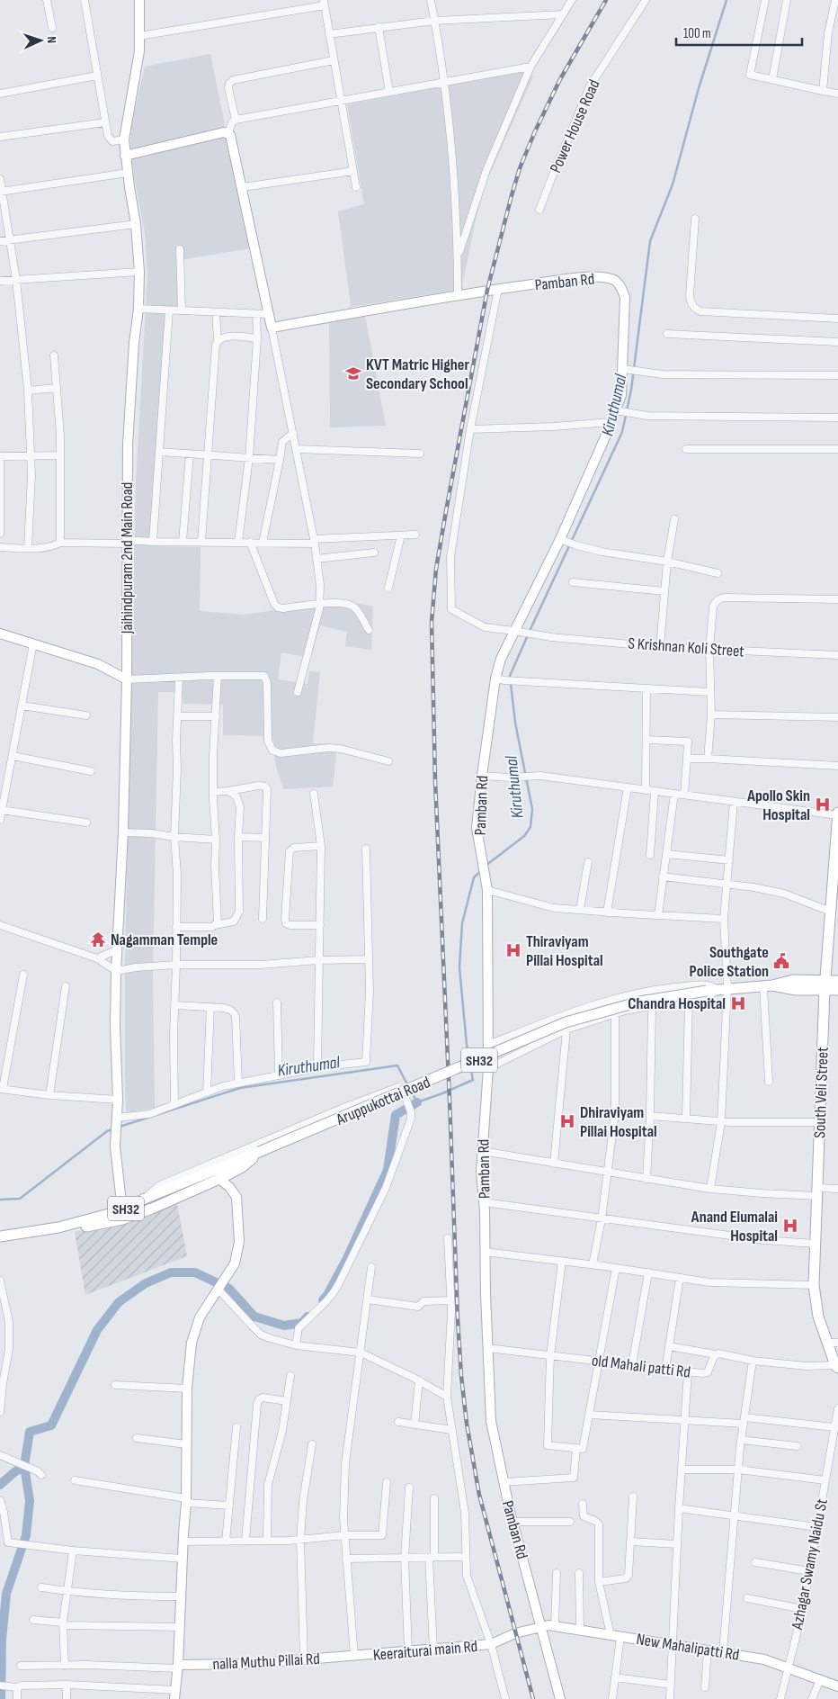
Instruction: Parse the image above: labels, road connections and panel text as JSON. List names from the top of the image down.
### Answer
{
  "streets": {
    "main road": ["SH32", "South Veli Street", "Aruppukottai Road"],
    "street": [
      "Power House Road",
      "Pamban Rd",
      "Jaihindpuram 2nd Main Road",
      "S Krishnan Koli Street",
      "old Mahali patti Rd",
      "Azhagar Swamy Naidu St",
      "New Mahalipatti Rd",
      "Keeraiturai main Rd",
      "nalla Muthu Pillai Rd"
    ]
  },
  "crossings": [
    ["Pamban Rd", "S Krishnan Koli Street"],
    ["Pamban Rd", "old Mahali patti Rd"],
    ["Pamban Rd", "New Mahalipatti Rd"],
    ["Pamban Rd", "Keeraiturai main Rd"],
    ["Jaihindpuram 2nd Main Road", "Aruppukottai Road"],
    ["South Veli Street", "Aruppukottai Road"],
    ["Azhagar Swamy Naidu St", "New Mahalipatti Rd"],
    ["New Mahalipatti Rd", "Keeraiturai main Rd"],
    ["Keeraiturai main Rd", "nalla Muthu Pillai Rd"]
  ],
  "water": ["Kiruthumal"],
  "places": {
    "school or university": ["KVT Matric Higher Secondary School"],
    "hospital": [
      "Apollo Skin Hospital",
      "Thiraviyam Pillai Hospital",
      "Chandra Hospital",
      "Dhiraviyam Pillai Hospital",
      "Anand Elumalai Hospital"
    ],
    "temple": ["Nagamman Temple"],
    "public building": ["Southgate Police Station"]
  },
  "scale_bar": "100 m",
  "north": "right"
}
